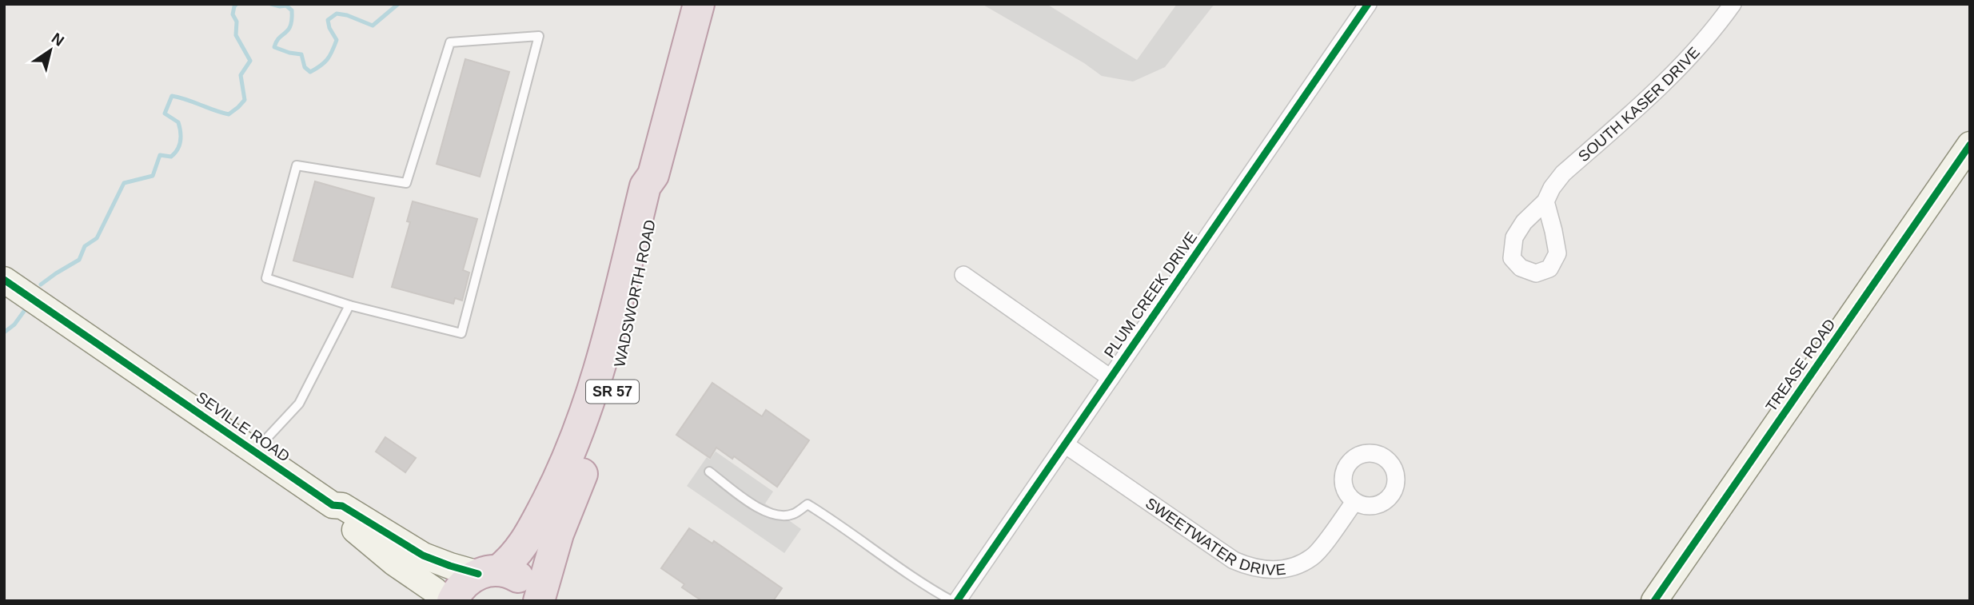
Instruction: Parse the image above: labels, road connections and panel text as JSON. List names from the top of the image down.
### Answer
{
  "streets": {
    "highway": ["WADSWORTH ROAD", "SR 57"],
    "street": [
      "SOUTH KASER DRIVE",
      "PLUM CREEK DRIVE",
      "TREASE ROAD",
      "SEVILLE ROAD",
      "SWEETWATER DRIVE"
    ]
  },
  "crossings": [
    ["WADSWORTH ROAD", "SEVILLE ROAD"],
    ["PLUM CREEK DRIVE", "SWEETWATER DRIVE"]
  ],
  "north": "top right"
}
